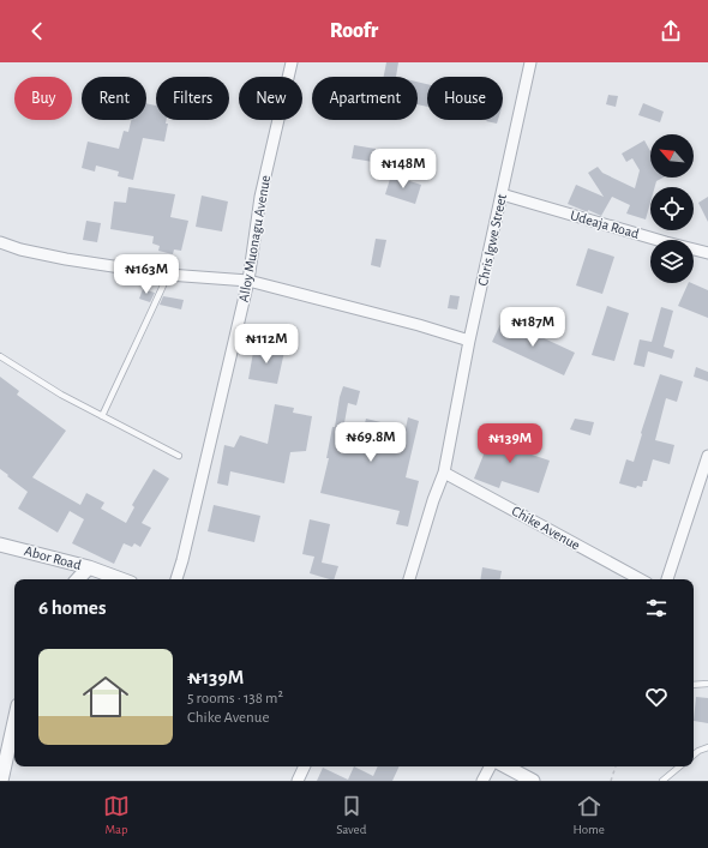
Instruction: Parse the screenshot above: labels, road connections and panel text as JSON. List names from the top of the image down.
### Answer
{
  "streets": {
    "street": [
      "Udeaja Road",
      "Alloy Muonagu Avenue",
      "Chris Igwe Street",
      "Chike Avenue",
      "Abor Road"
    ]
  },
  "crossings": [
    ["Udeaja Road", "Chris Igwe Street"],
    ["Chris Igwe Street", "Chike Avenue"]
  ],
  "north": "top left",
  "page": {
    "header": "Roofr",
    "chip": [
      "Buy",
      "Rent",
      "Filters",
      "New",
      "Apartment",
      "House"
    ],
    "price": [
      "₦148M",
      "₦163M",
      "₦187M",
      "₦112M",
      "₦69.8M",
      "₦139M"
    ],
    "heading": "6 homes",
    "list": [
      {
        "name": "₦139M",
        "note": "5 rooms · 138 m² · Chike Avenue"
      }
    ],
    "tabs": ["Map", "Saved", "Home"]
  }
}
